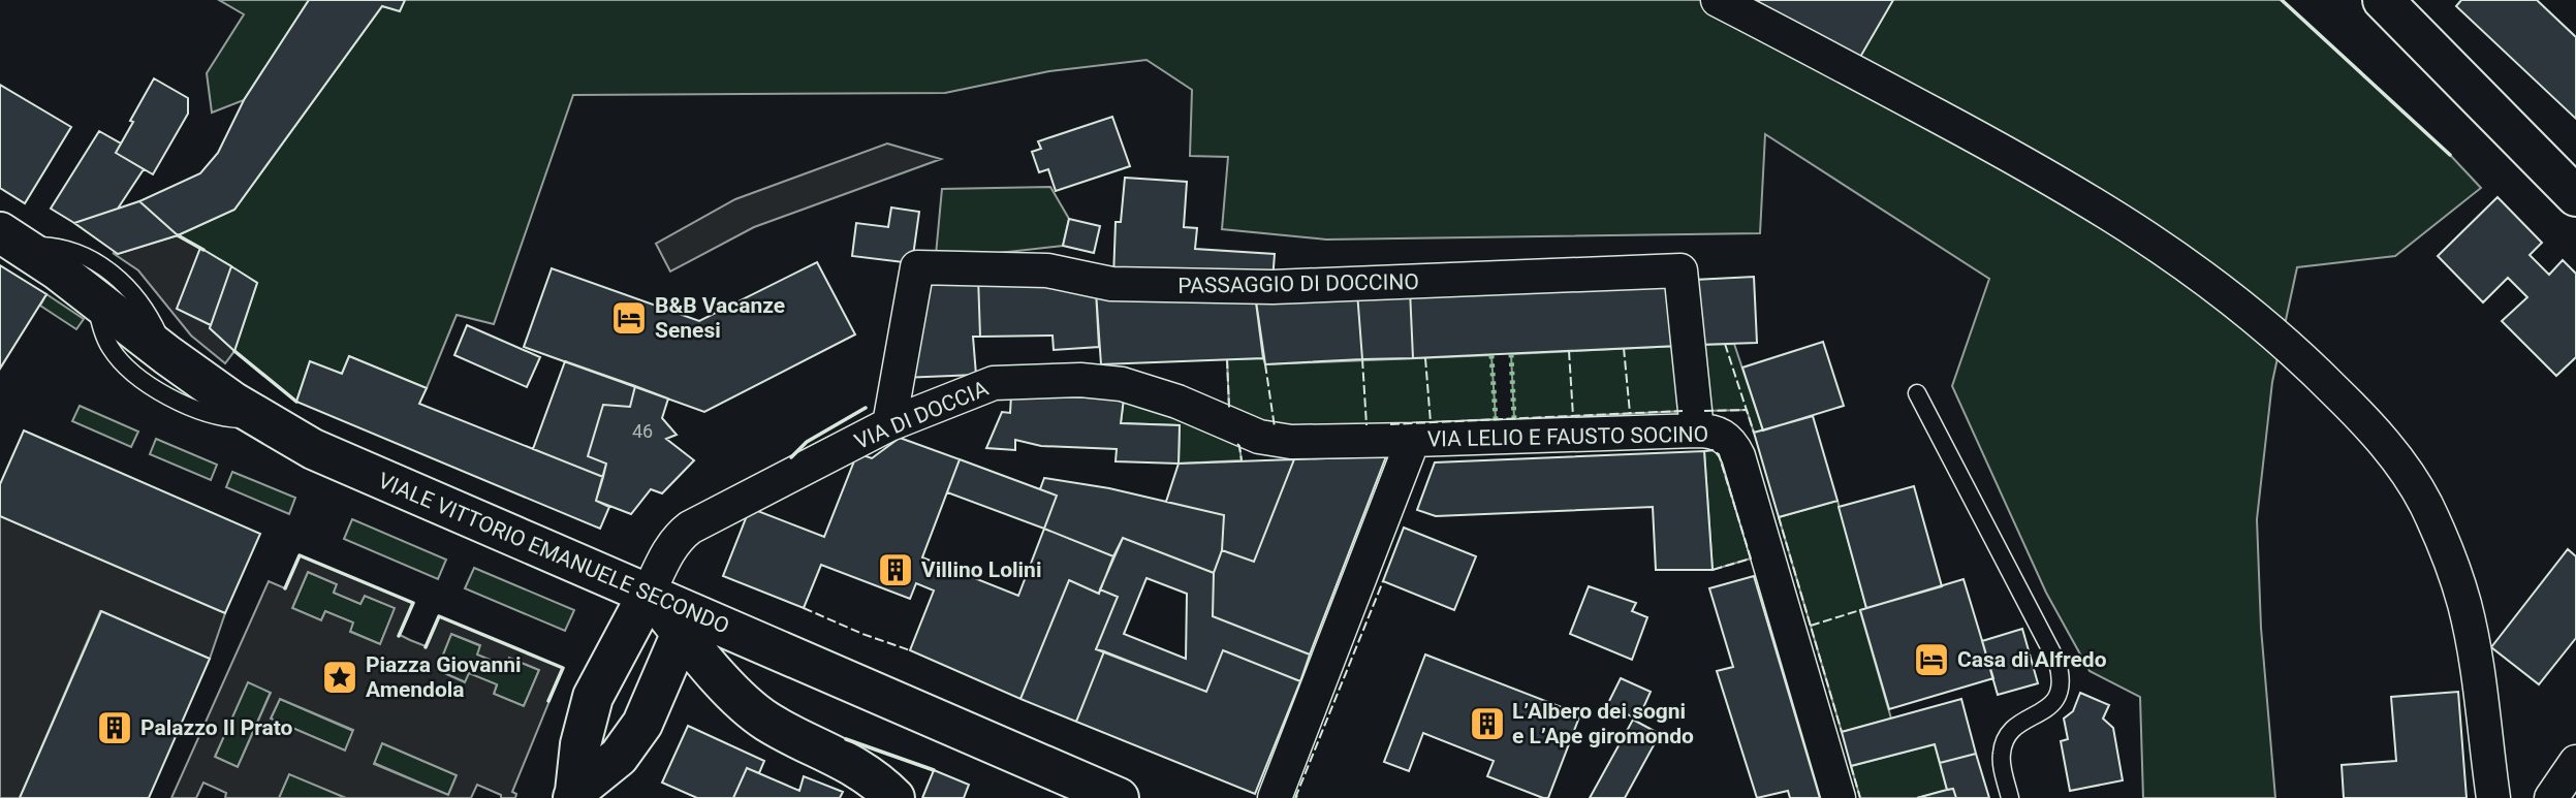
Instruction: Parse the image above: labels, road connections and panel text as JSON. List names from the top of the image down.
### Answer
{
  "streets": {
    "main road": ["VIALE VITTORIO EMANUELE SECONDO"],
    "street": ["PASSAGGIO DI DOCCINO", "VIA DI DOCCIA", "VIA LELIO E FAUSTO SOCINO"]
  },
  "crossings": [
    ["PASSAGGIO DI DOCCINO", "VIA DI DOCCIA"],
    ["PASSAGGIO DI DOCCINO", "VIA LELIO E FAUSTO SOCINO"],
    ["VIA DI DOCCIA", "VIA LELIO E FAUSTO SOCINO"],
    ["VIA DI DOCCIA", "VIALE VITTORIO EMANUELE SECONDO"]
  ],
  "places": {
    "hotel": ["B&B Vacanze Senesi", "Casa di Alfredo"],
    "building": ["Villino Lolini", "L’Albero dei sogni e L’Ape giromondo", "Palazzo Il Prato"],
    "place": ["Piazza Giovanni Amendola"]
  },
  "house_numbers": ["46"]
}
